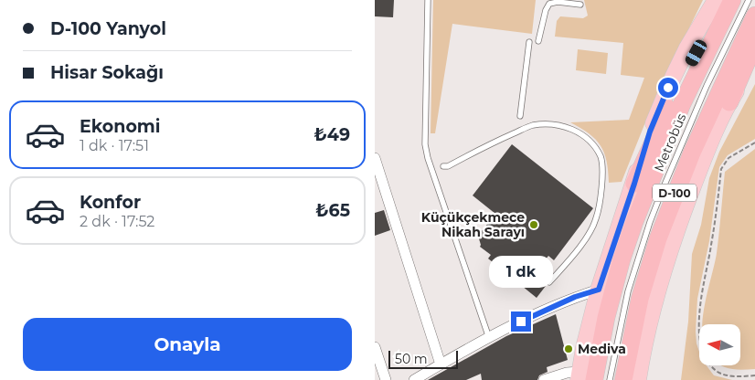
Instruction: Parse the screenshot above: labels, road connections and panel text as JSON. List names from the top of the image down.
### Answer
{
  "streets": {
    "highway": ["D-100"],
    "lane": ["Metrobüs"]
  },
  "places": ["Küçükçekmece Nikah Sarayı", "Mediva"],
  "scale_bar": "50 m",
  "north": "left",
  "page": {
    "banner": ["D-100 Yanyol", "Hisar Sokağı"],
    "list": [
      {
        "name": "Ekonomi",
        "note": "1 dk · 17:51",
        "value": "₺49"
      },
      {
        "name": "Konfor",
        "note": "2 dk · 17:52",
        "value": "₺65"
      }
    ],
    "bubble": "1 dk",
    "buttons": "Onayla",
    "scale": "50 m"
  }
}
